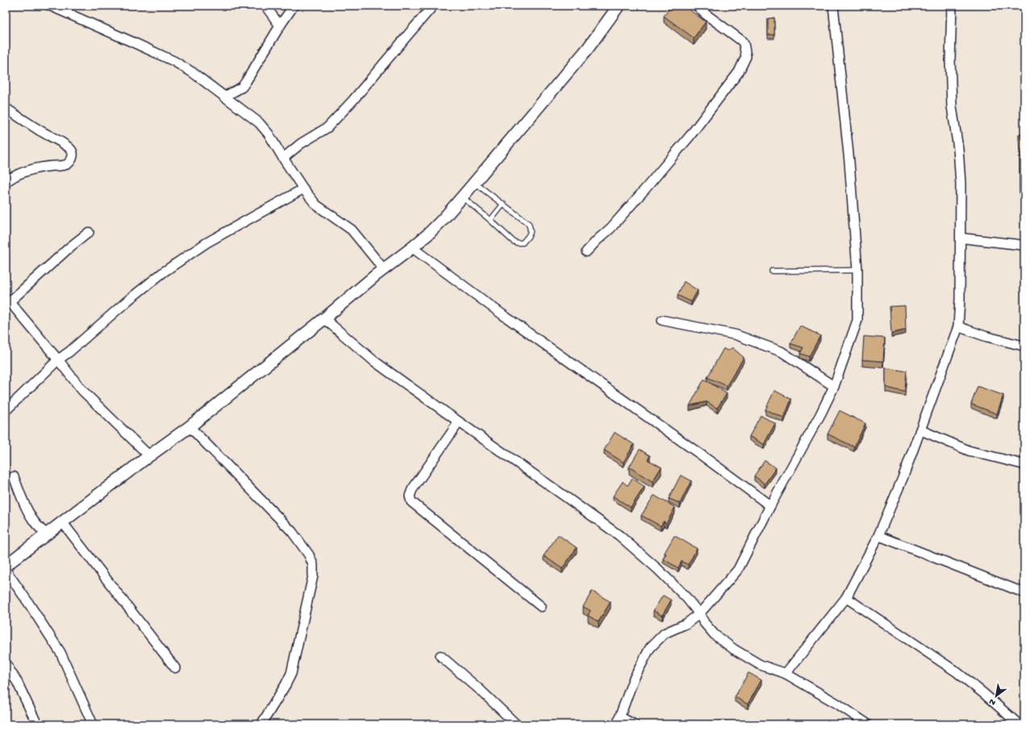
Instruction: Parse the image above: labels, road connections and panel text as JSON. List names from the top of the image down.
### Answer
{
  "north": "bottom left"
}
